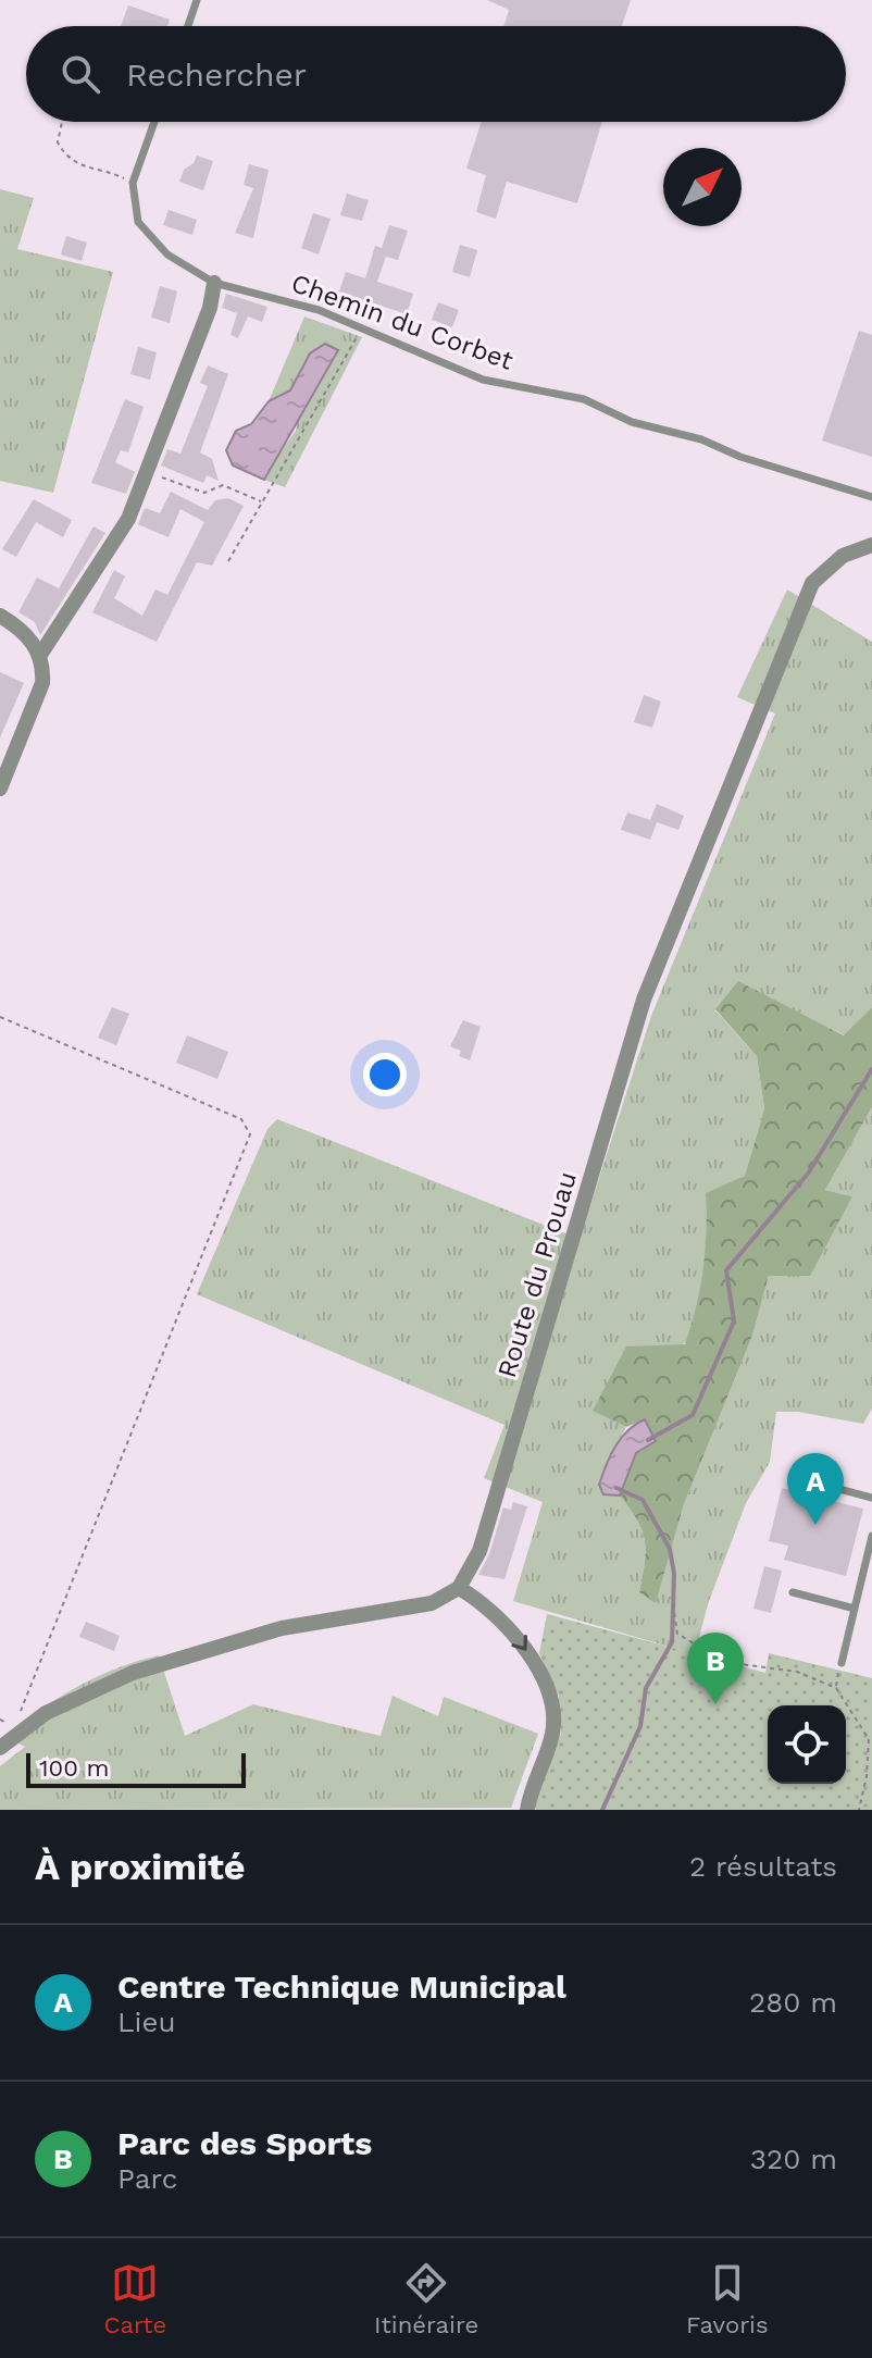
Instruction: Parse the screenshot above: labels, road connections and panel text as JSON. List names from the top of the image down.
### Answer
{
  "streets": {
    "street": ["Route du Prouau"],
    "lane": ["Chemin du Corbet"]
  },
  "scale_bar": "100 m",
  "north": "top right",
  "page": {
    "search": "Rechercher",
    "pins": ["A", "B"],
    "scale": "100 m",
    "heading": ["À proximité", "2 résultats"],
    "list": [
      {
        "mark": "A",
        "name": "Centre Technique Municipal",
        "note": "Lieu",
        "value": "280 m"
      },
      {
        "mark": "B",
        "name": "Parc des Sports",
        "note": "Parc",
        "value": "320 m"
      }
    ],
    "nav": ["Carte", "Itinéraire", "Favoris"]
  }
}
